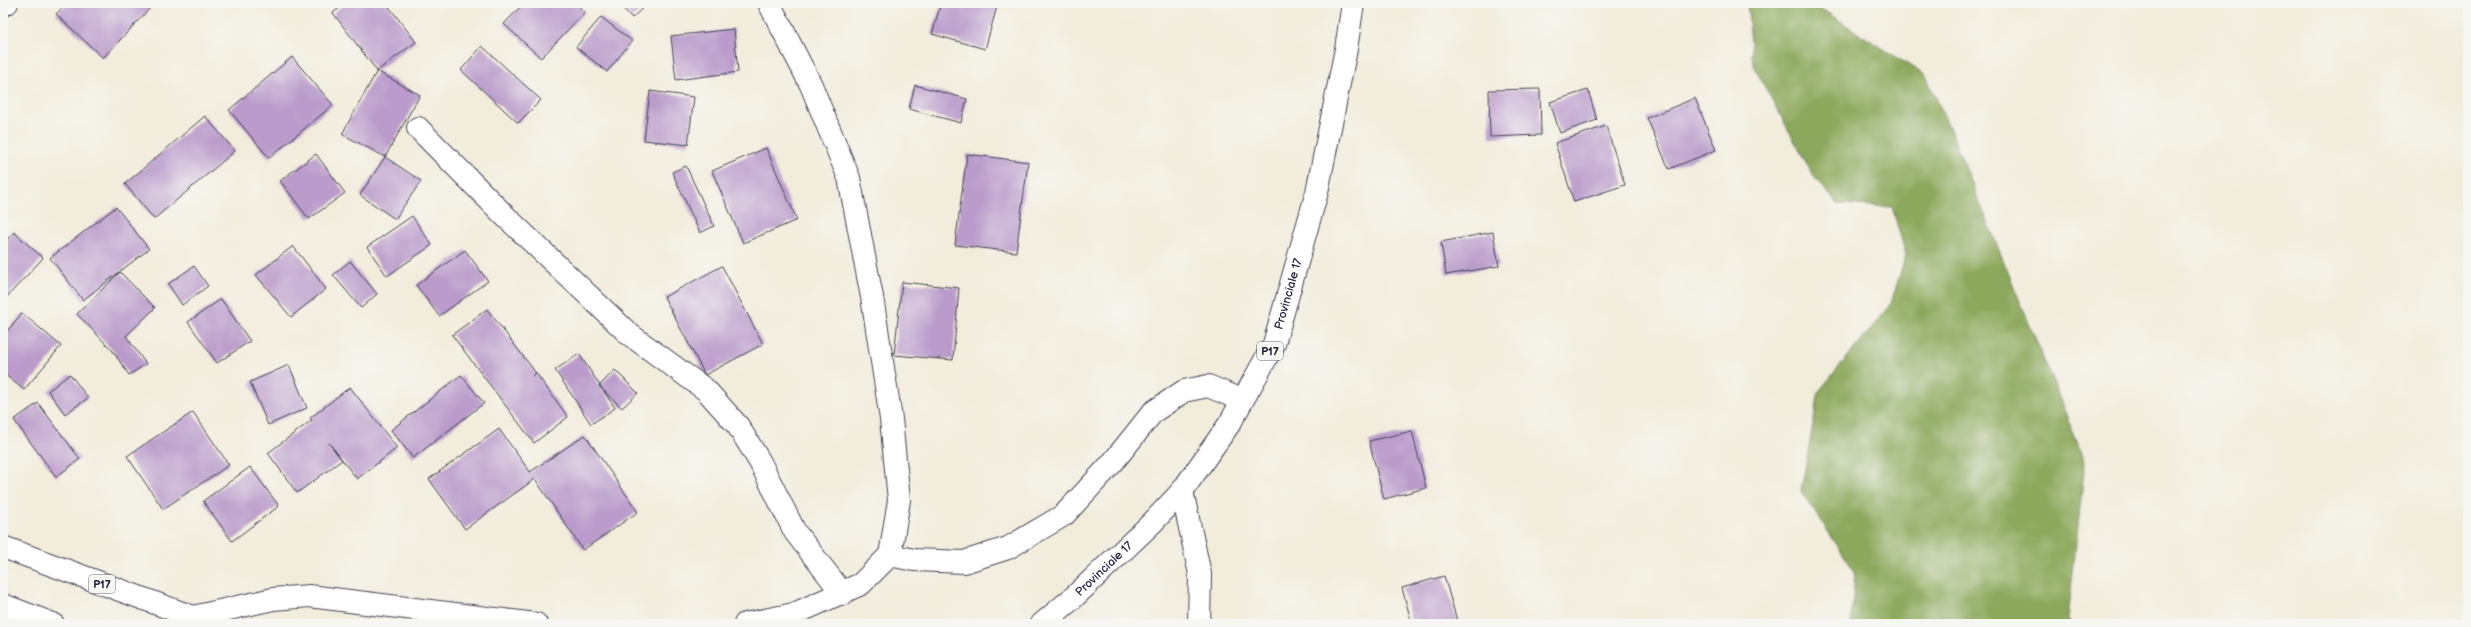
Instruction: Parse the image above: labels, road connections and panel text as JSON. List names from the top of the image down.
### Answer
{
  "streets": {
    "street": ["Provinciale 17", "P17"]
  }
}
